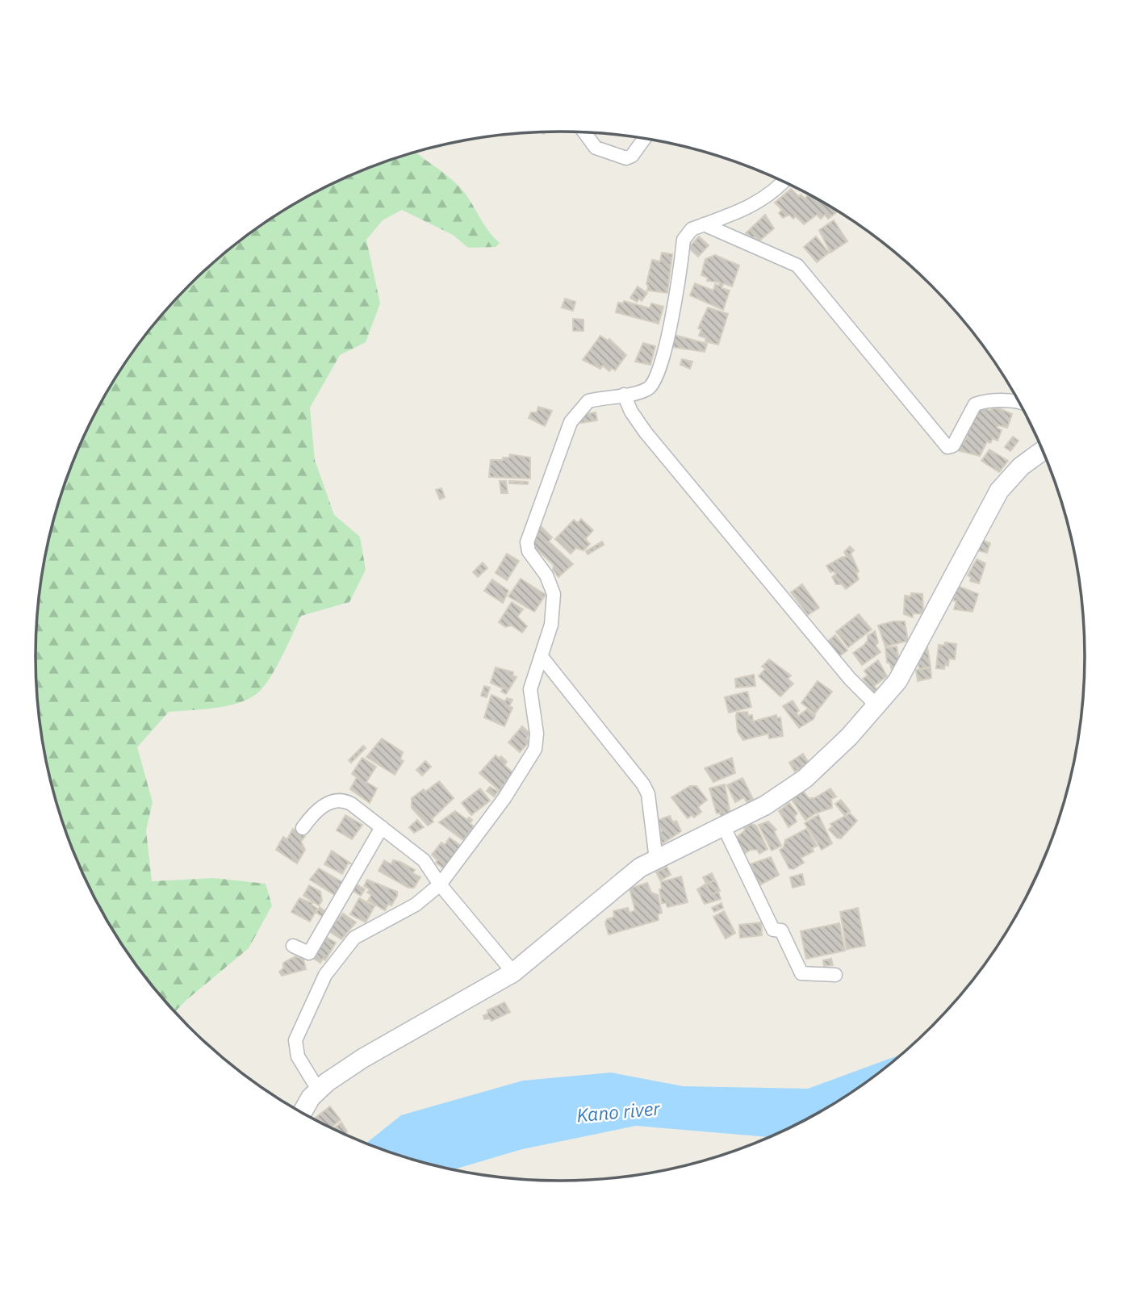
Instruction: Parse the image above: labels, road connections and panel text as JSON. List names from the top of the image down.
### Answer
{
  "water": ["Kano river"]
}
